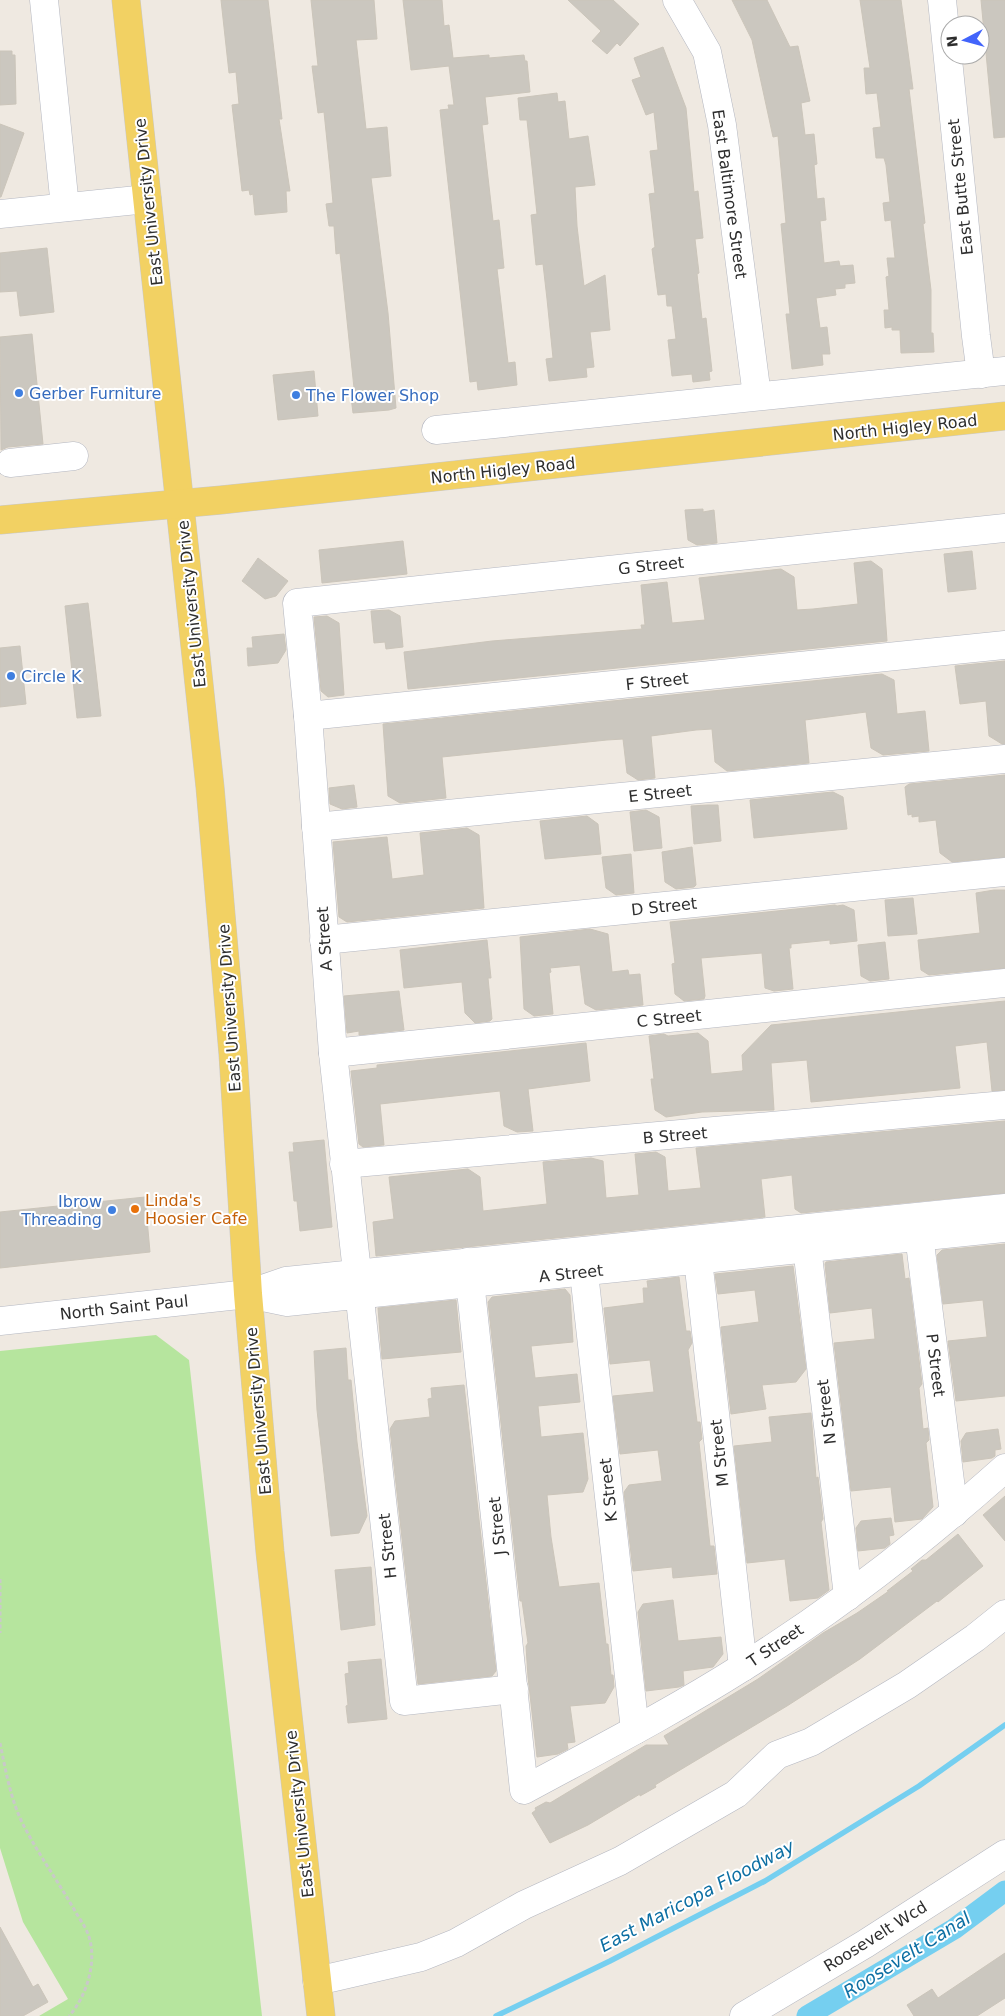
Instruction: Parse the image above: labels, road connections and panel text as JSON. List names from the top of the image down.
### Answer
{
  "streets": {
    "main road": ["East University Drive", "North Higley Road"],
    "street": [
      "East Butte Street",
      "East Baltimore Street",
      "G Street",
      "F Street",
      "E Street",
      "D Street",
      "A Street",
      "C Street",
      "B Street",
      "North Saint Paul",
      "P Street",
      "N Street",
      "M Street",
      "K Street",
      "J Street",
      "H Street",
      "T Street",
      "Roosevelt Wcd"
    ]
  },
  "crossings": [
    ["East University Drive", "North Higley Road"],
    ["East University Drive", "A Street"],
    ["East University Drive", "North Saint Paul"],
    ["G Street", "A Street"],
    ["F Street", "A Street"],
    ["E Street", "A Street"],
    ["D Street", "A Street"],
    ["A Street", "C Street"],
    ["A Street", "B Street"],
    ["A Street", "North Saint Paul"],
    ["A Street", "P Street"],
    ["A Street", "N Street"],
    ["A Street", "M Street"],
    ["A Street", "K Street"],
    ["A Street", "J Street"],
    ["A Street", "H Street"],
    ["P Street", "T Street"],
    ["N Street", "T Street"],
    ["M Street", "T Street"],
    ["K Street", "T Street"],
    ["J Street", "H Street"],
    ["J Street", "T Street"]
  ],
  "water": ["East Maricopa Floodway", "Roosevelt Canal"],
  "places": [
    "Gerber Furniture",
    "The Flower Shop",
    "Circle K",
    "Linda's Hoosier Cafe",
    "Ibrow Threading"
  ],
  "north": "left"
}
